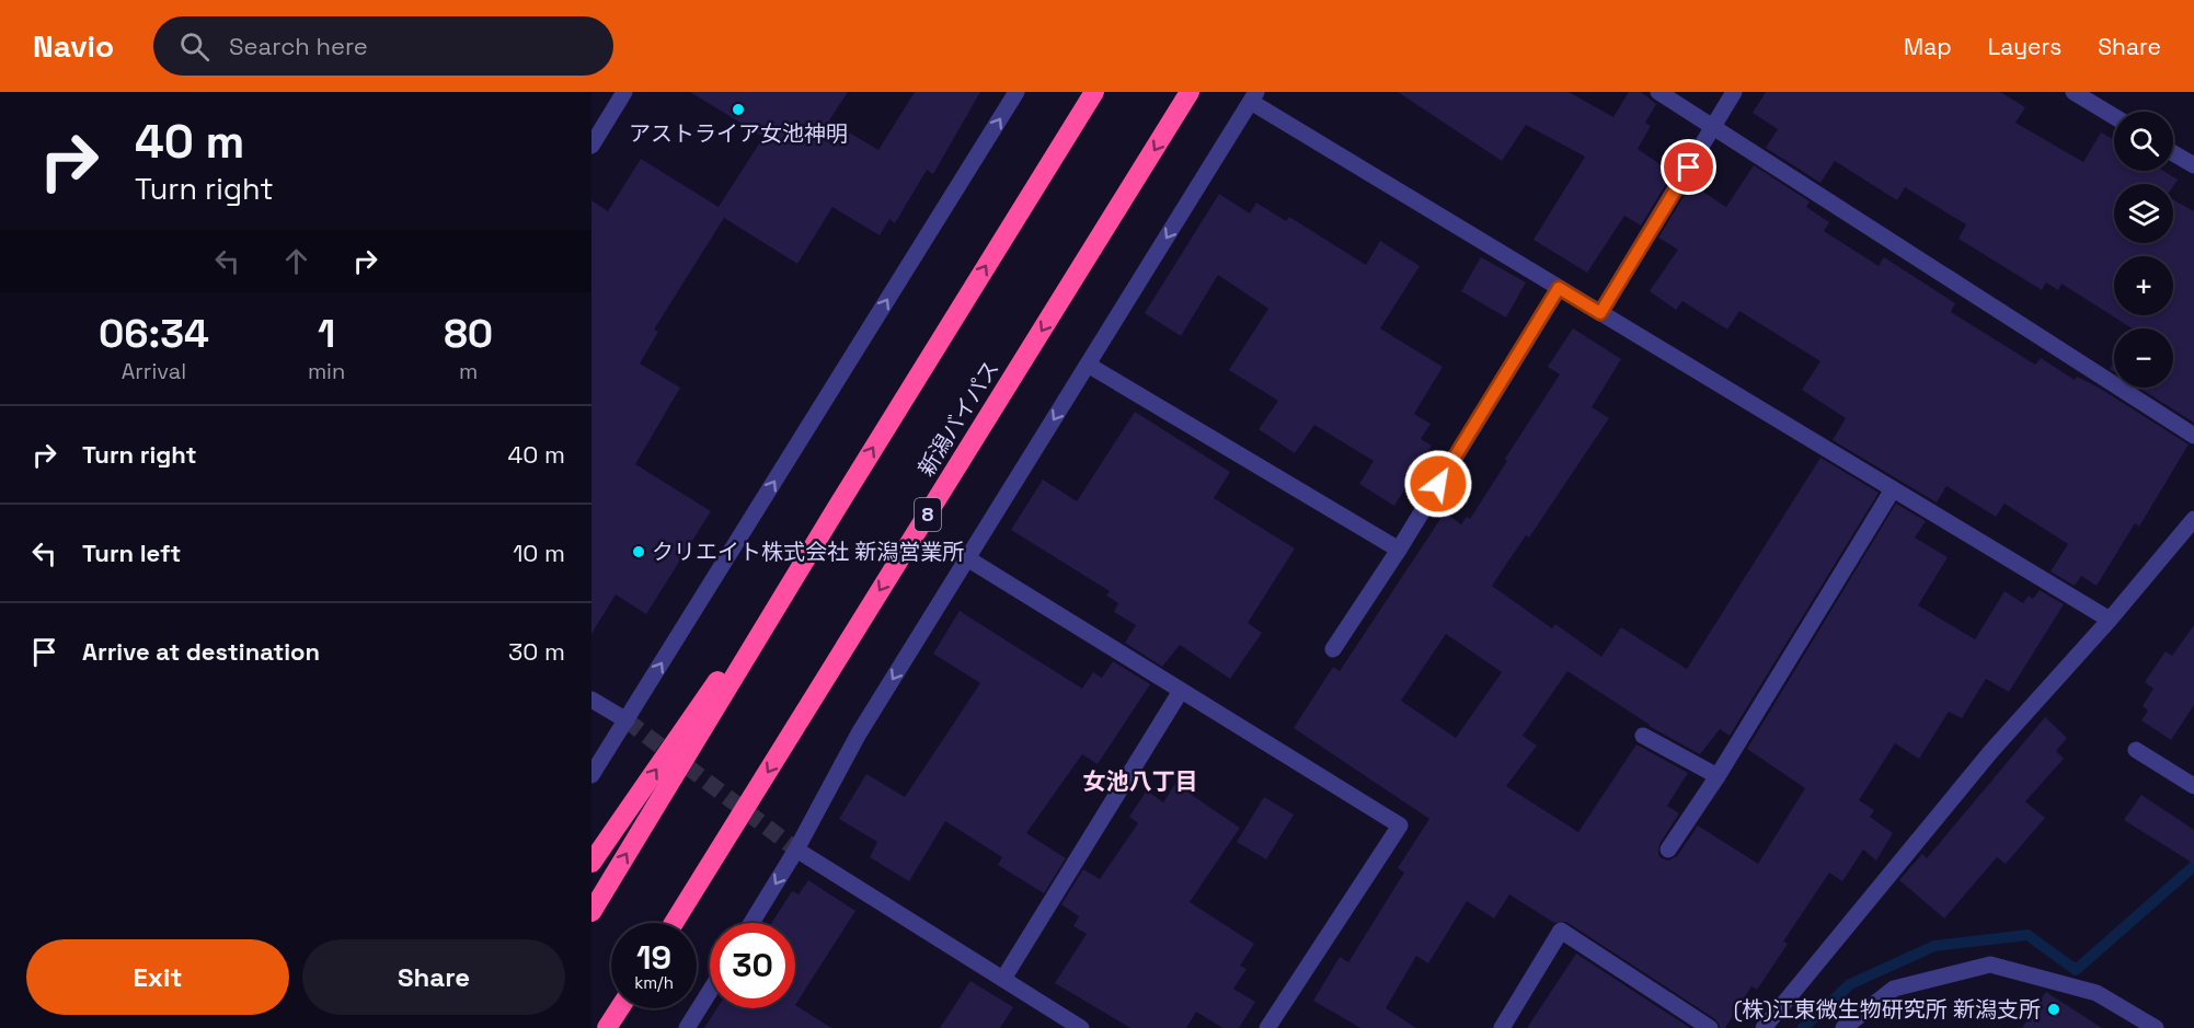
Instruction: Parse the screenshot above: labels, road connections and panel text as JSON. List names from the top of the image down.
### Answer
{
  "streets": {
    "highway": ["新潟バイパス", "8"]
  },
  "districts": ["女池八丁目"],
  "places": ["アストライア女池神明", "クリエイト株式会社 新潟営業所", "(株)江東微生物研究所 新潟支所"],
  "page": {
    "header": "Navio",
    "search": "Search here",
    "nav": ["Map", "Layers", "Share"],
    "turn": ["40 m", "Turn right"],
    "map_buttons": ["+", "−"],
    "eta": [
      "06:34",
      "Arrival",
      "1",
      "min",
      "80",
      "m"
    ],
    "list": [
      {
        "name": "Turn right",
        "value": "40 m"
      },
      {
        "name": "Turn left",
        "value": "10 m"
      },
      {
        "name": "Arrive at destination",
        "value": "30 m"
      }
    ],
    "speed": "19 km/h",
    "limit": "30",
    "buttons": ["Exit", "Share"]
  }
}
